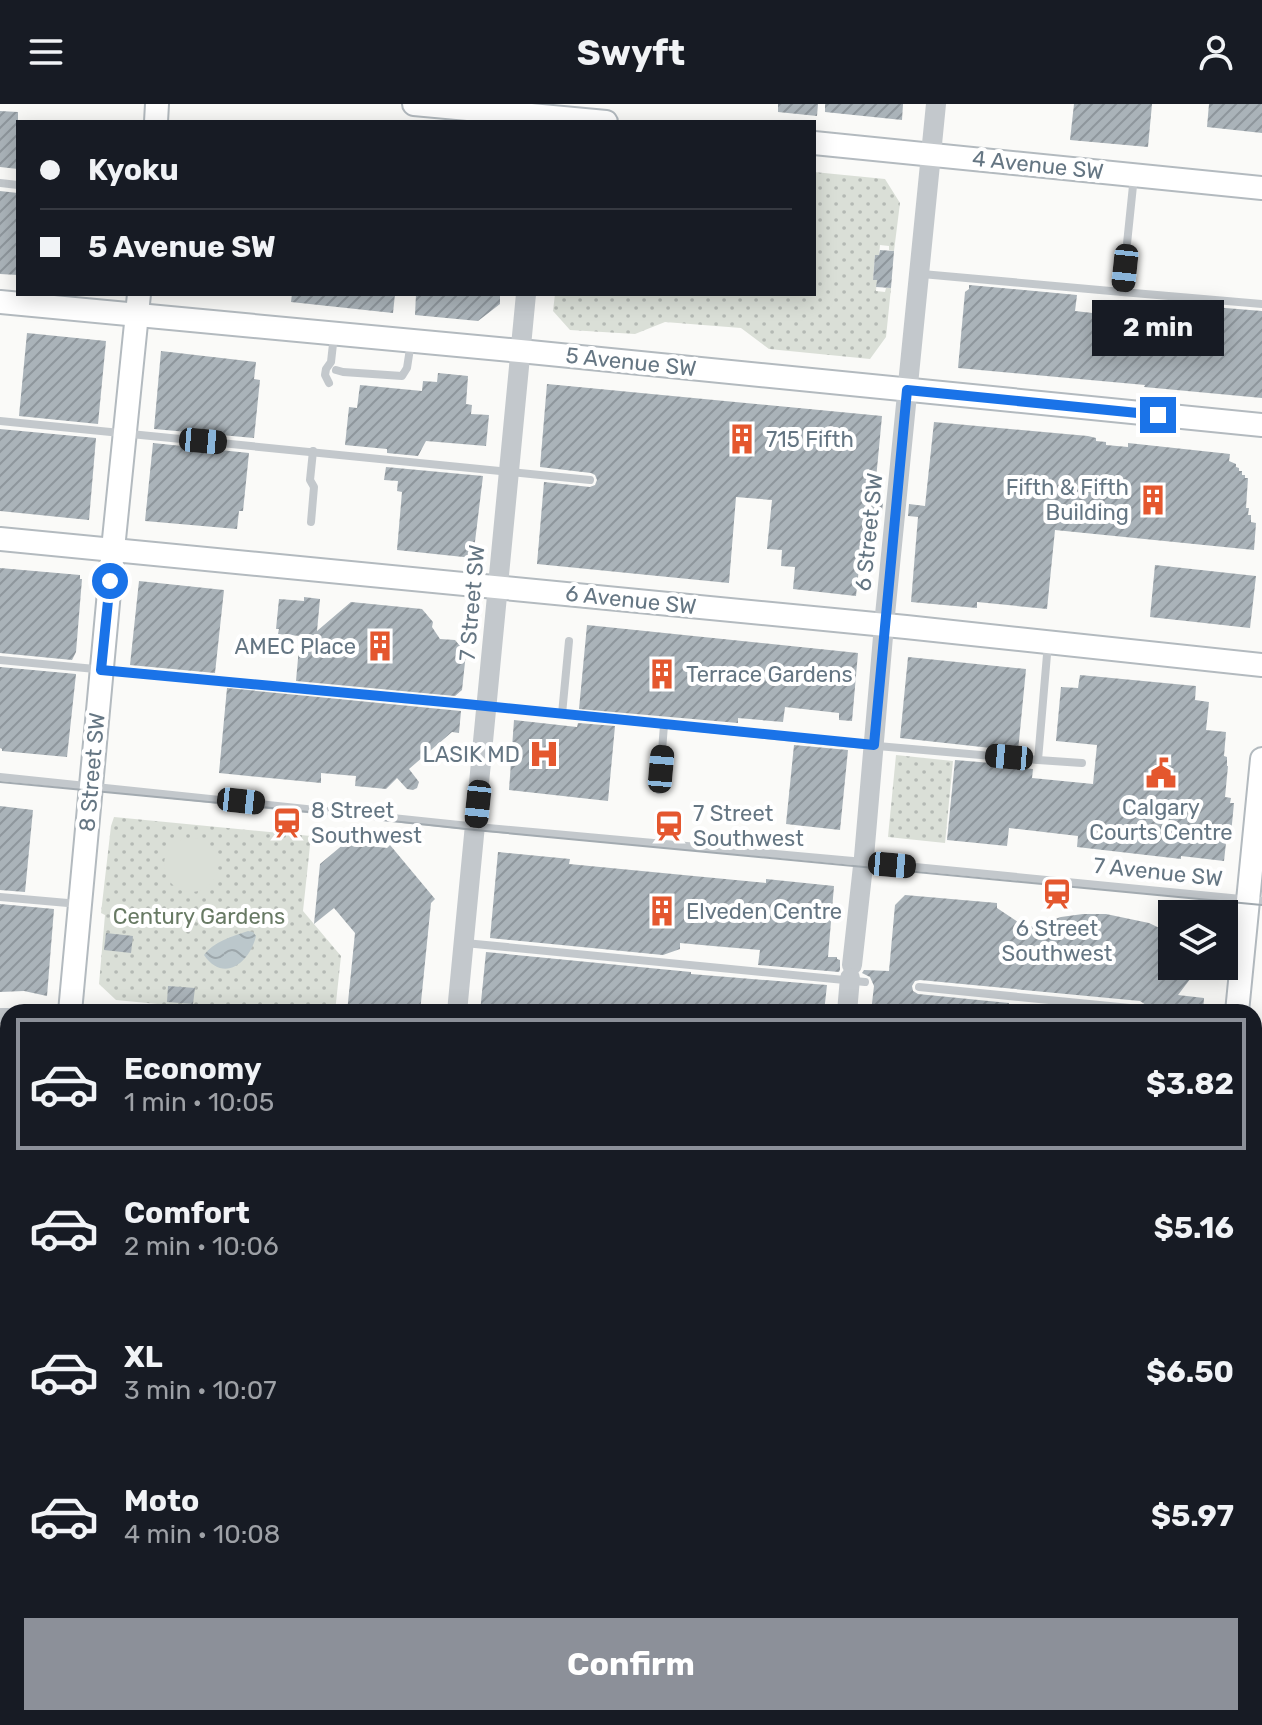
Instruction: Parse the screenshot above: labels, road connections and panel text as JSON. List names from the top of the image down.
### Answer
{
  "streets": {
    "main road": [
      "4 Avenue SW",
      "5 Avenue SW",
      "6 Avenue SW",
      "8 Street SW"
    ],
    "street": ["6 Street SW", "7 Street SW"],
    "lane": ["7 Avenue SW"]
  },
  "crossings": [
    ["4 Avenue SW", "6 Street SW"],
    ["5 Avenue SW", "6 Street SW"],
    ["5 Avenue SW", "7 Street SW"],
    ["5 Avenue SW", "8 Street SW"],
    ["6 Street SW", "6 Avenue SW"],
    ["6 Street SW", "7 Avenue SW"],
    ["6 Avenue SW", "7 Street SW"],
    ["6 Avenue SW", "8 Street SW"],
    ["7 Street SW", "7 Avenue SW"],
    ["8 Street SW", "7 Avenue SW"]
  ],
  "parks": ["Century Gardens"],
  "places": {
    "building": [
      "715 Fifth",
      "Fifth & Fifth Building",
      "AMEC Place",
      "Terrace Gardens",
      "Elveden Centre"
    ],
    "hospital": ["LASIK MD"],
    "public building": ["Calgary Courts Centre"],
    "station": ["8 Street Southwest", "7 Street Southwest", "6 Street Southwest"]
  },
  "page": {
    "header": "Swyft",
    "banner": ["Kyoku", "5 Avenue SW"],
    "bubble": "2 min",
    "list": [
      {
        "name": "Economy",
        "note": "1 min · 10:05",
        "value": "$3.82"
      },
      {
        "name": "Comfort",
        "note": "2 min · 10:06",
        "value": "$5.16"
      },
      {
        "name": "XL",
        "note": "3 min · 10:07",
        "value": "$6.50"
      },
      {
        "name": "Moto",
        "note": "4 min · 10:08",
        "value": "$5.97"
      }
    ],
    "buttons": "Confirm"
  }
}
